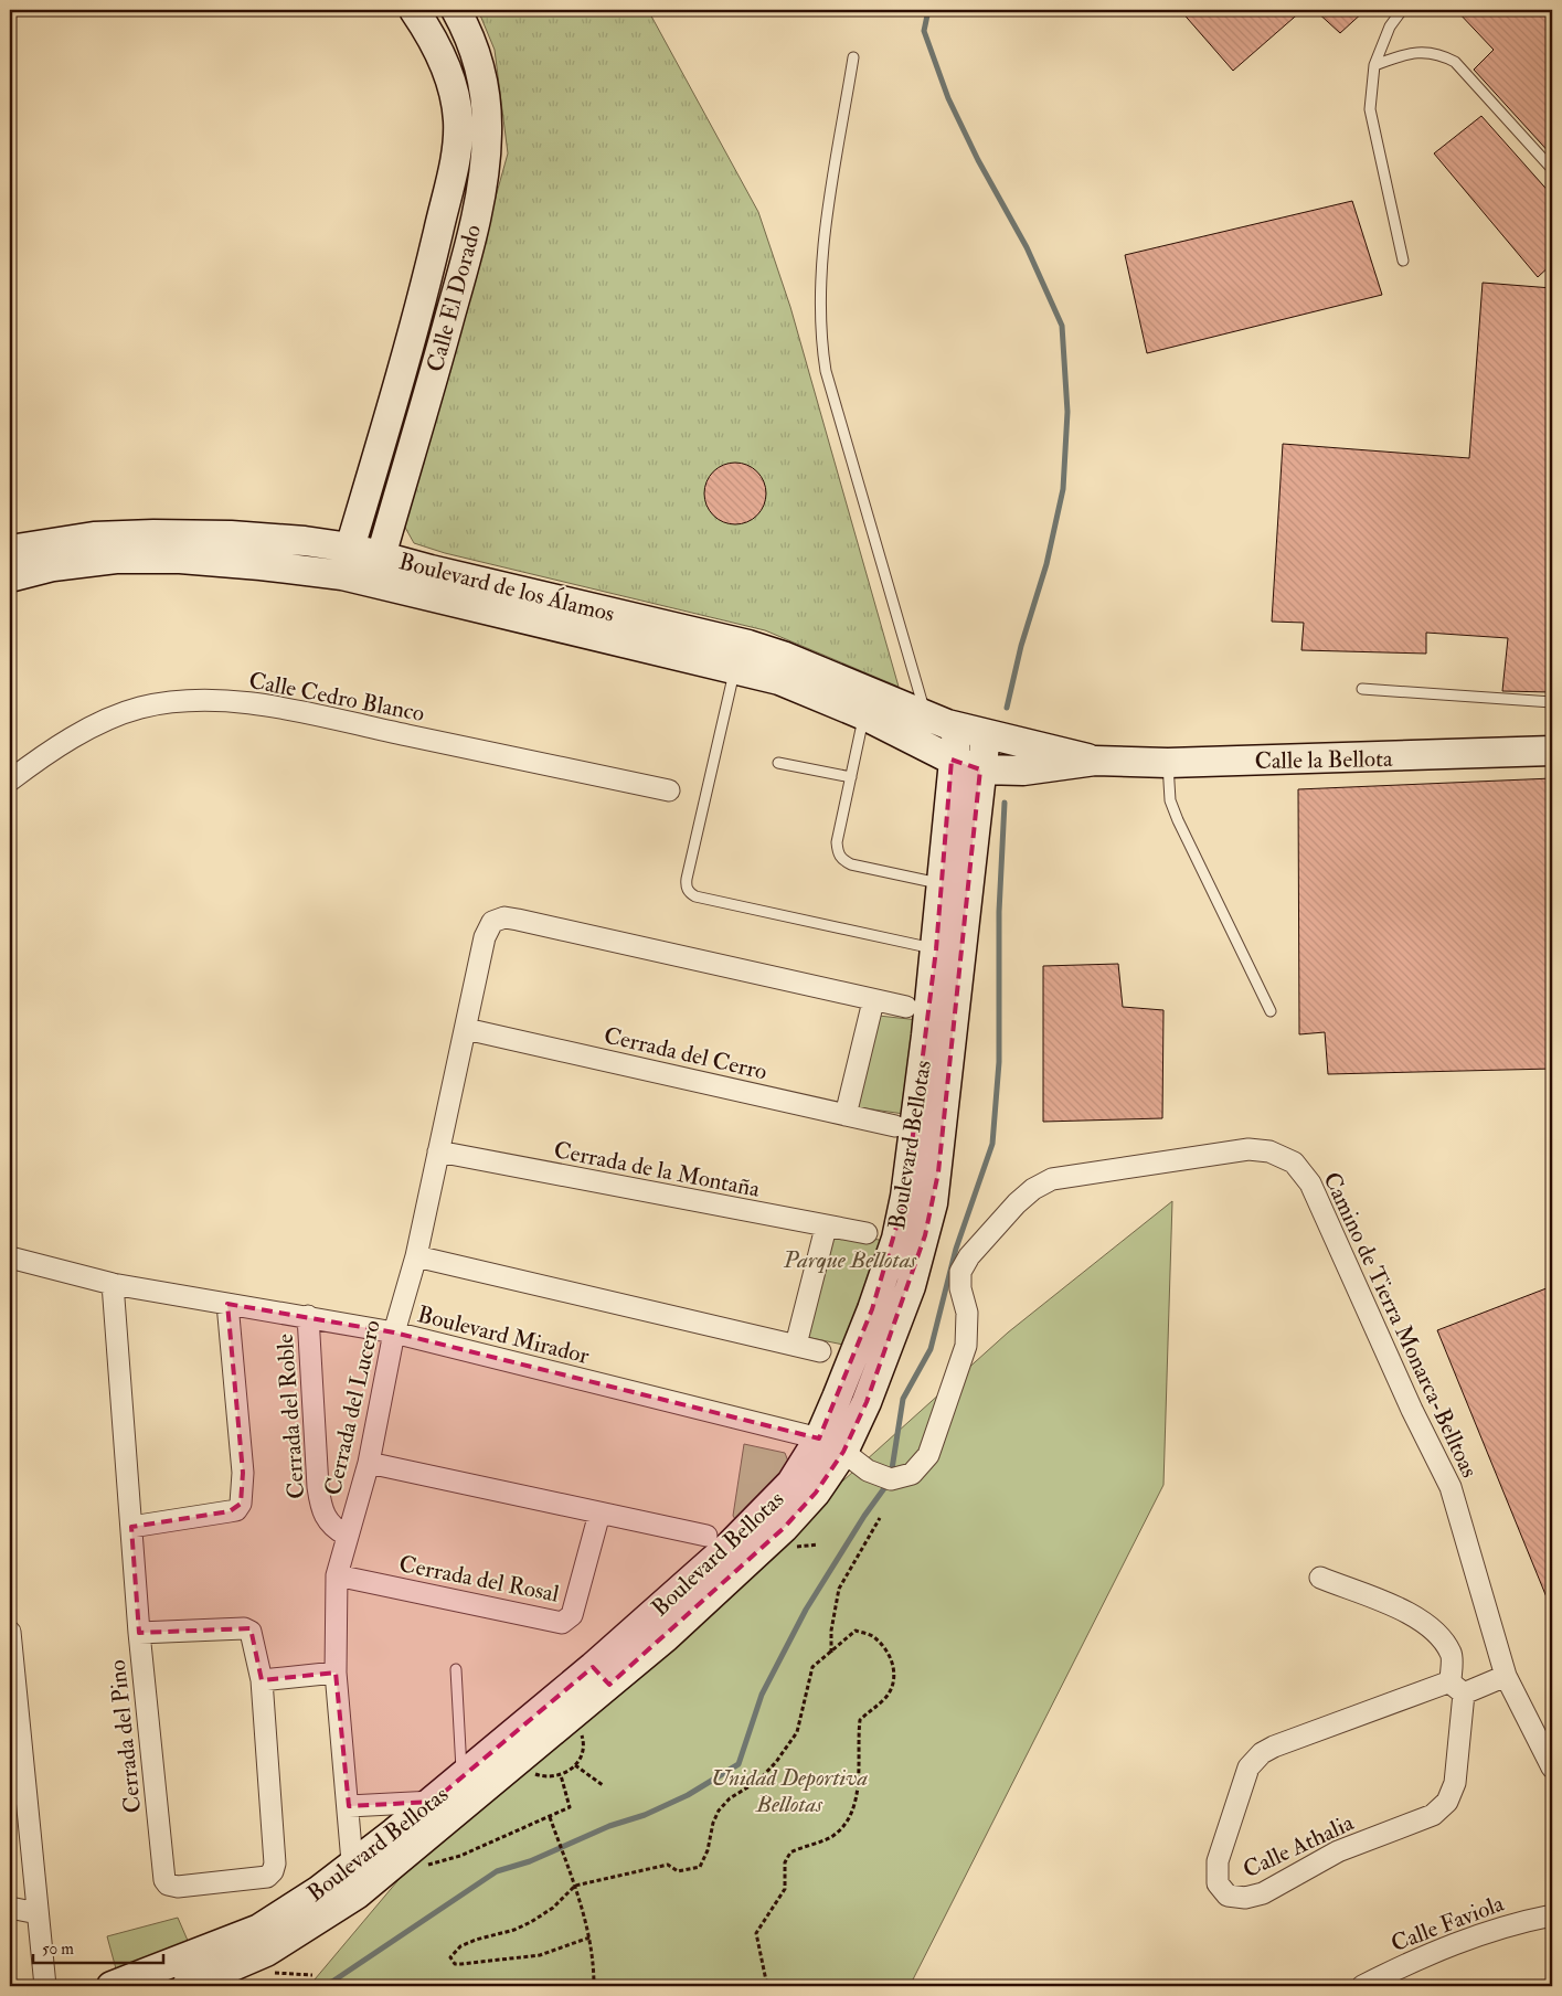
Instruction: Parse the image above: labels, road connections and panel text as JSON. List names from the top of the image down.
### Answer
{
  "streets": {
    "street": [
      "Calle El Dorado",
      "Boulevard de los Álamos",
      "Calle Cedro Blanco",
      "Calle la Bellota",
      "Cerrada del Cerro",
      "Boulevard Bellotas",
      "Cerrada de la Montaña",
      "Camino de Tierra Monarca-Belltoas",
      "Boulevard Mirador",
      "Cerrada del Lucero",
      "Cerrada del Roble",
      "Cerrada del Rosal",
      "Cerrada del Pino",
      "Calle Athalia",
      "Calle Faviola"
    ]
  },
  "crossings": [
    ["Calle El Dorado", "Boulevard de los Álamos"],
    ["Boulevard de los Álamos", "Calle la Bellota"],
    ["Boulevard de los Álamos", "Boulevard Bellotas"],
    ["Calle la Bellota", "Boulevard Bellotas"],
    ["Cerrada del Cerro", "Boulevard Bellotas"],
    ["Cerrada del Cerro", "Cerrada del Lucero"],
    ["Boulevard Bellotas", "Camino de Tierra Monarca-Belltoas"],
    ["Boulevard Bellotas", "Boulevard Mirador"],
    ["Boulevard Bellotas", "Cerrada del Lucero"],
    ["Cerrada de la Montaña", "Cerrada del Lucero"],
    ["Camino de Tierra Monarca-Belltoas", "Boulevard Mirador"],
    ["Camino de Tierra Monarca-Belltoas", "Calle Athalia"],
    ["Boulevard Mirador", "Cerrada del Lucero"],
    ["Boulevard Mirador", "Cerrada del Roble"],
    ["Boulevard Mirador", "Cerrada del Pino"],
    ["Cerrada del Lucero", "Cerrada del Roble"],
    ["Cerrada del Lucero", "Cerrada del Rosal"]
  ],
  "parks": ["Parque Bellotas", "Unidad Deportiva Bellotas"],
  "scale_bar": "50 m"
}
